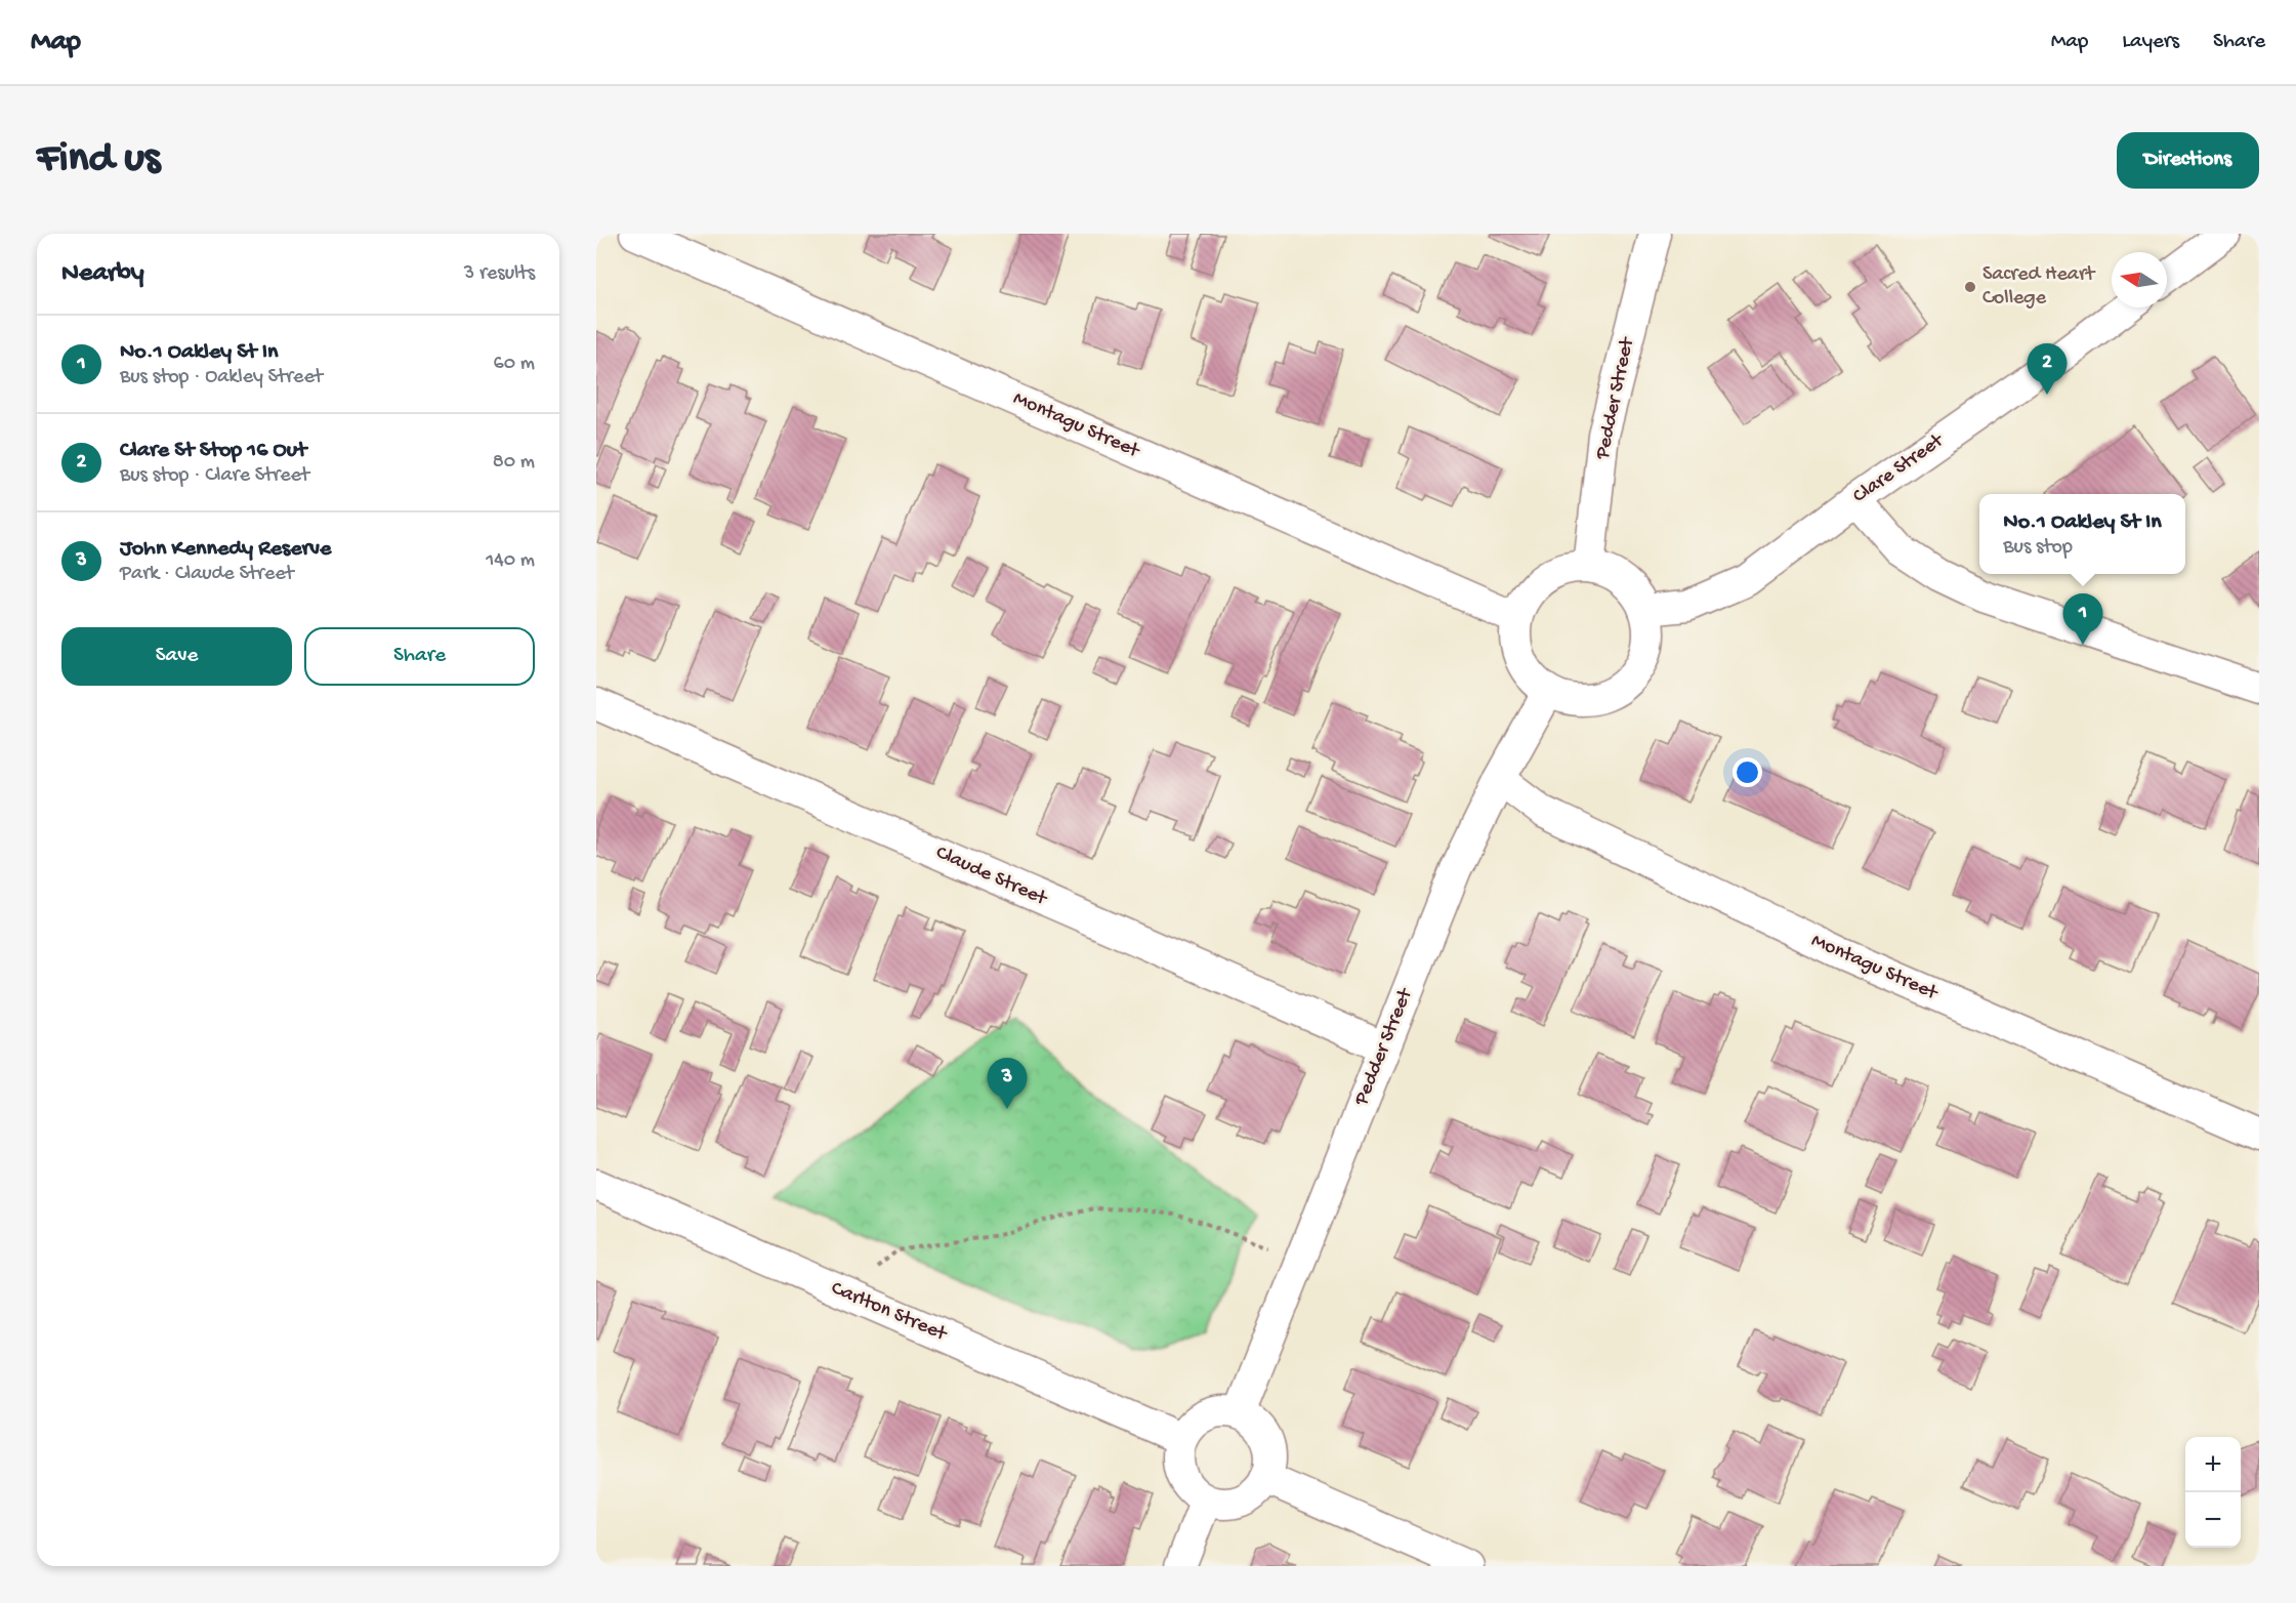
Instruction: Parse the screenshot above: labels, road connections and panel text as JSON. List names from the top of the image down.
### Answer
{
  "streets": {
    "street": [
      "Pedder Street",
      "Montagu Street",
      "Clare Street",
      "Claude Street",
      "Carlton Street"
    ]
  },
  "crossings": [
    ["Pedder Street", "Montagu Street"],
    ["Pedder Street", "Clare Street"],
    ["Pedder Street", "Claude Street"],
    ["Pedder Street", "Carlton Street"],
    ["Montagu Street", "Clare Street"]
  ],
  "places": ["Sacred Heart College"],
  "north": "left",
  "page": {
    "header": "Map",
    "nav": ["Map", "Layers", "Share"],
    "buttons": [
      "Directions",
      ["Save", "Share"]
    ],
    "title": "Find us",
    "heading": ["Nearby", "3 results"],
    "list": [
      {
        "mark": "1",
        "name": "No.1 Oakley St In",
        "note": "Bus stop · Oakley Street",
        "value": "60 m"
      },
      {
        "mark": "2",
        "name": "Clare St Stop 16 Out",
        "note": "Bus stop · Clare Street",
        "value": "80 m"
      },
      {
        "mark": "3",
        "name": "John Kennedy Reserve",
        "note": "Park · Claude Street",
        "value": "140 m"
      }
    ],
    "pins": ["2", "1", "3"],
    "popup": ["No.1 Oakley St In", "Bus stop"],
    "map_buttons": ["+", "−"]
  }
}
